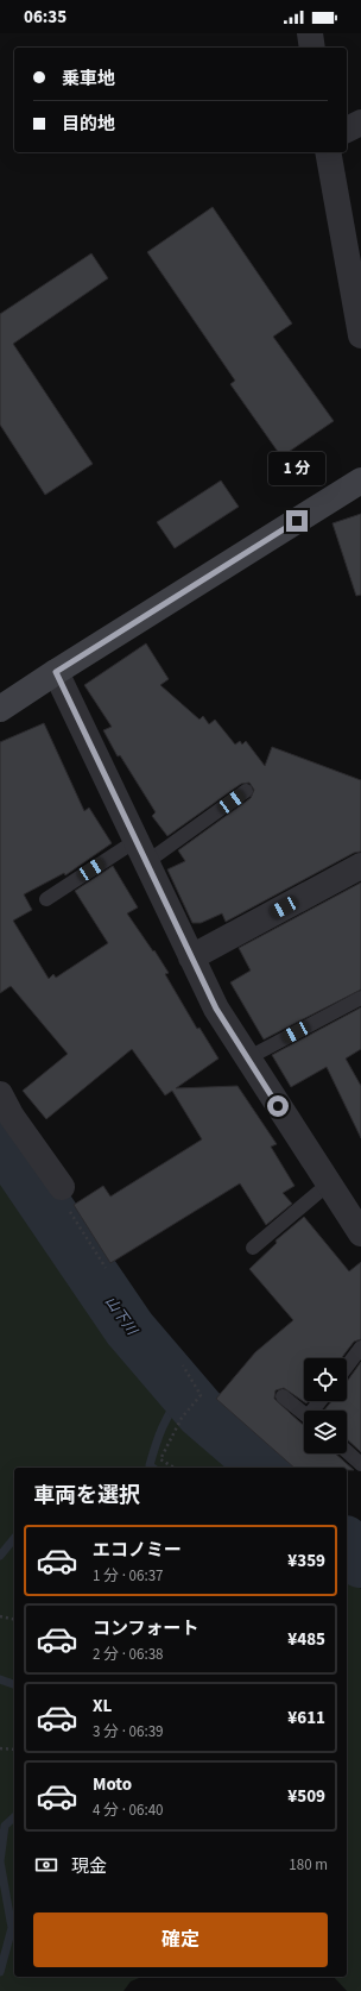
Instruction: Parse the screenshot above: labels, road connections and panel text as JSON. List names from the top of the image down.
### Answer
{
  "water": ["山下川"],
  "page": {
    "status": "06:35",
    "banner": ["乗車地", "目的地"],
    "bubble": "1 分",
    "heading": "車両を選択",
    "list": [
      {
        "name": "エコノミー",
        "note": "1 分 · 06:37",
        "value": "¥359"
      },
      {
        "name": "コンフォート",
        "note": "2 分 · 06:38",
        "value": "¥485"
      },
      {
        "name": "XL",
        "note": "3 分 · 06:39",
        "value": "¥611"
      },
      {
        "name": "Moto",
        "note": "4 分 · 06:40",
        "value": "¥509"
      }
    ],
    "pay": ["現金", "180 m"],
    "buttons": "確定"
  }
}
